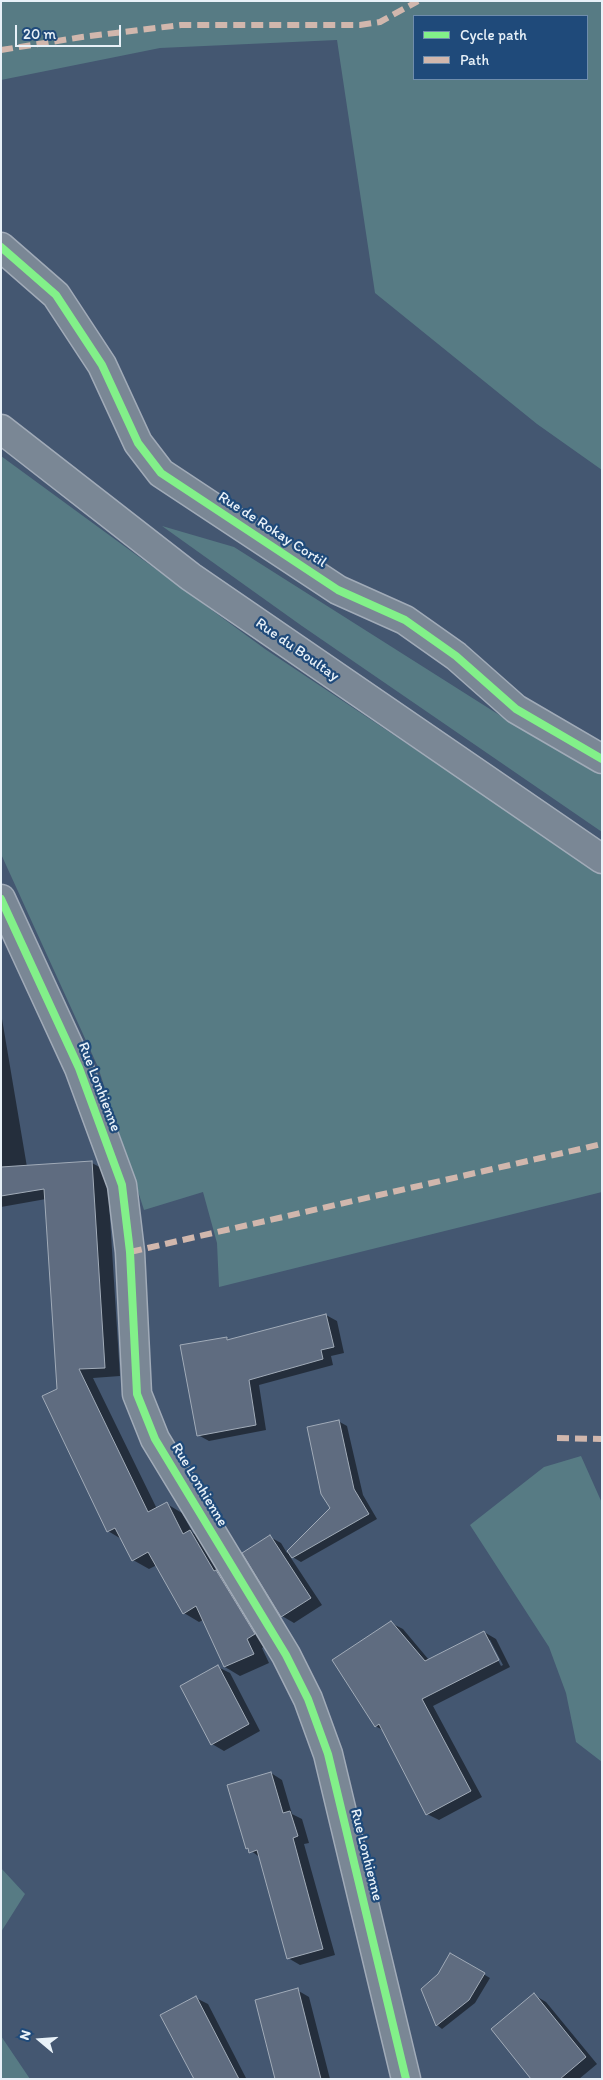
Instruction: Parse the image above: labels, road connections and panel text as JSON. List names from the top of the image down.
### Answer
{
  "streets": {
    "street": ["Rue de Rokay Cortil", "Rue du Boultay", "Rue Lonhienne"]
  },
  "legend": ["Cycle path", "Path"],
  "scale_bar": "20 m",
  "north": "left"
}
